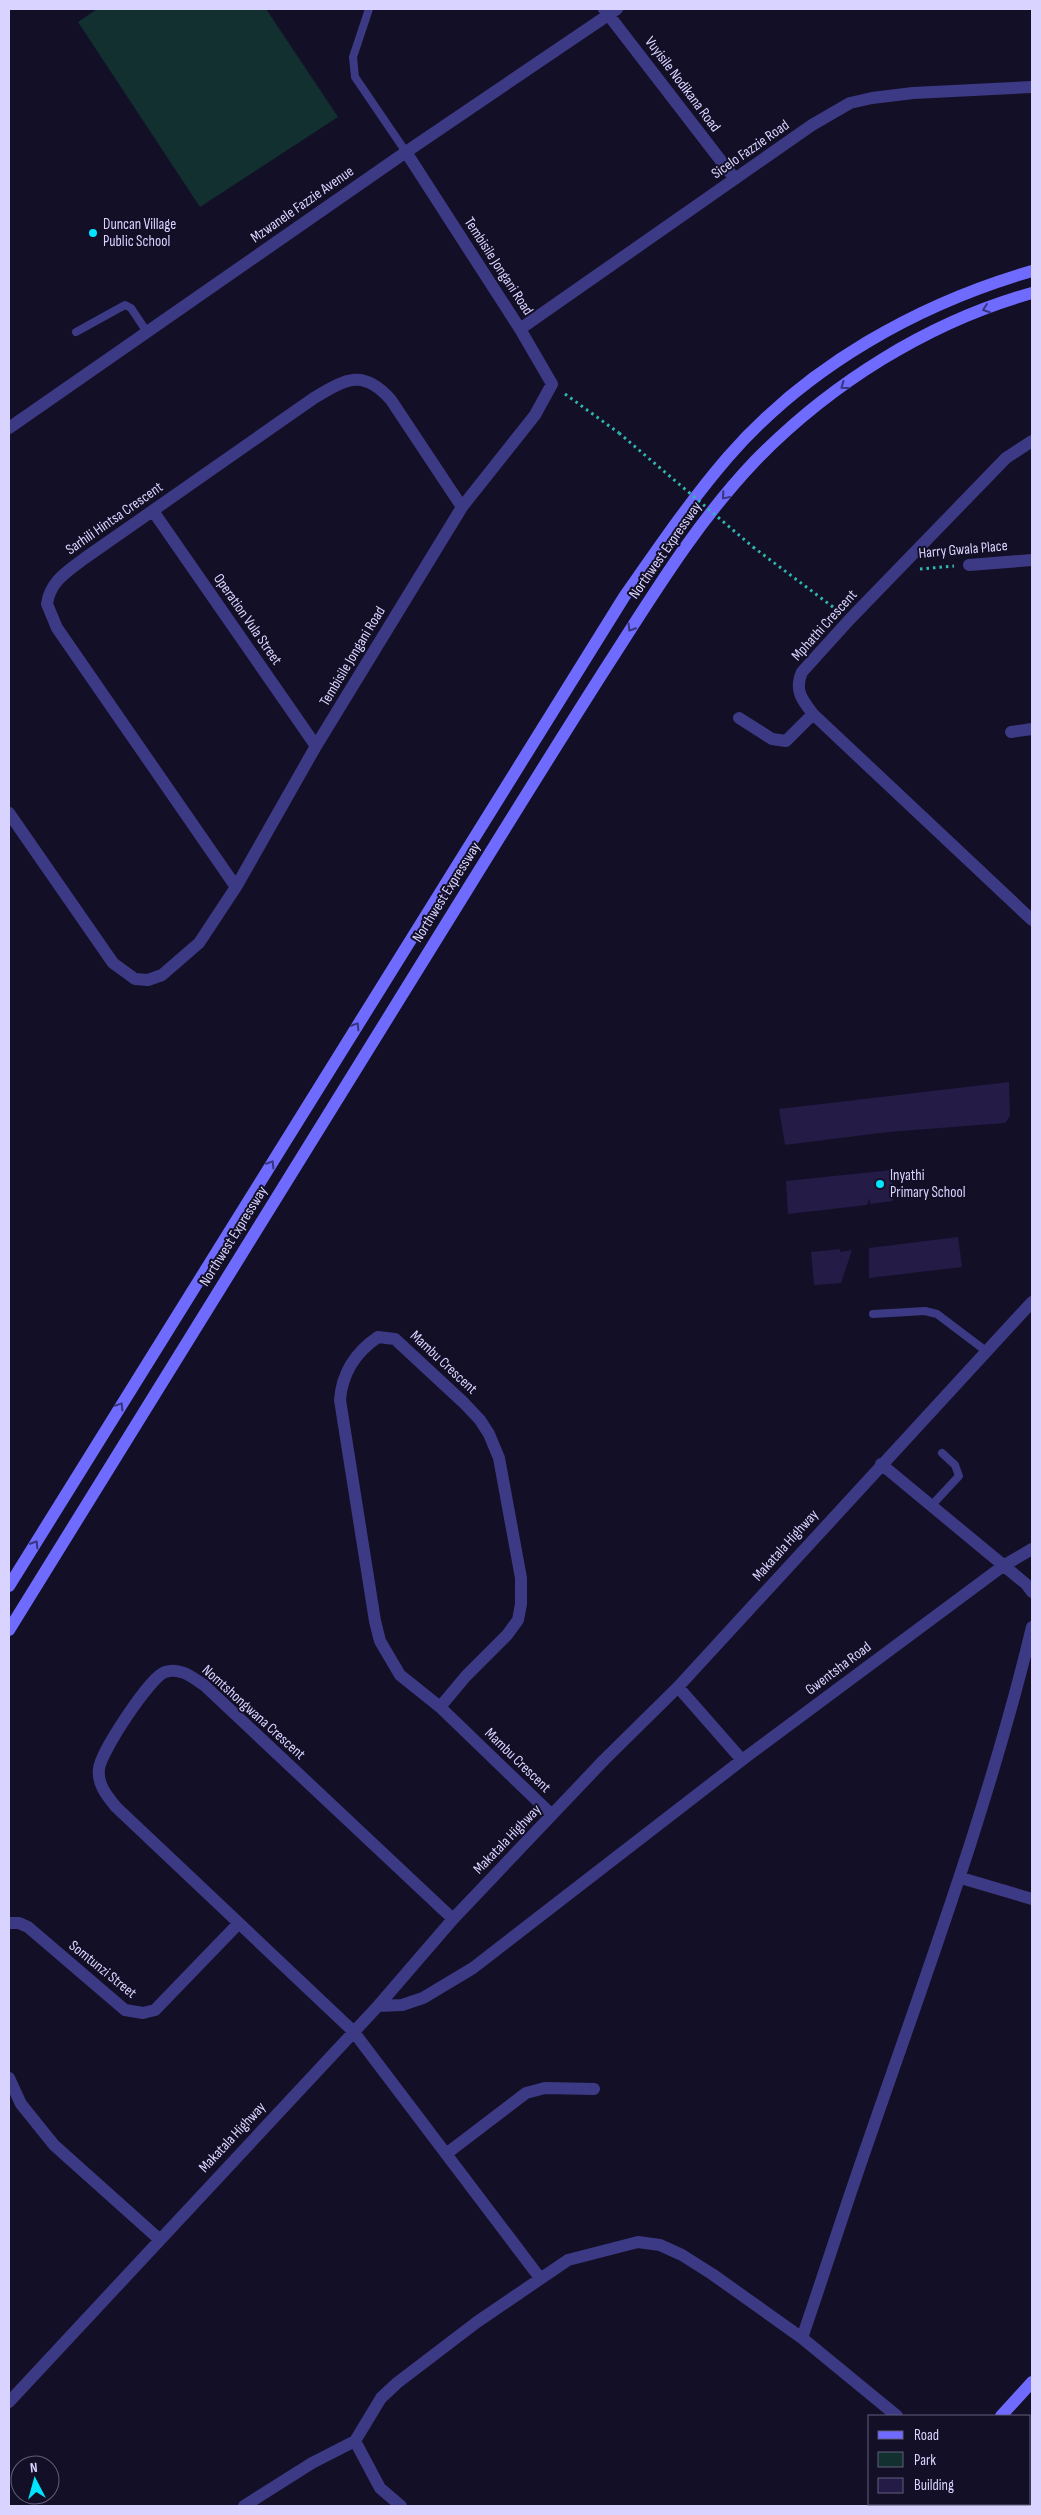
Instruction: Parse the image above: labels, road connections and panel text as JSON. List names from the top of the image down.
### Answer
{
  "streets": {
    "main road": ["Northwest Expressway"],
    "street": [
      "Vuyisile Nodikana Road",
      "Sicelo Fazzie Road",
      "Mzwanele Fazzie Avenue",
      "Tembisile Jongani Road",
      "Sarhili Hintsa Crescent",
      "Harry Gwala Place",
      "Operation Vula Street",
      "Mphathi Crescent",
      "Mambu Crescent",
      "Makatala Highway",
      "Gwentsha Road",
      "Nomtshongwana Crescent",
      "Somtunzi Street"
    ]
  },
  "crossings": [
    ["Vuyisile Nodikana Road", "Sicelo Fazzie Road"],
    ["Vuyisile Nodikana Road", "Mzwanele Fazzie Avenue"],
    ["Sicelo Fazzie Road", "Tembisile Jongani Road"],
    ["Mzwanele Fazzie Avenue", "Tembisile Jongani Road"],
    ["Tembisile Jongani Road", "Sarhili Hintsa Crescent"],
    ["Tembisile Jongani Road", "Operation Vula Street"],
    ["Sarhili Hintsa Crescent", "Operation Vula Street"],
    ["Harry Gwala Place", "Mphathi Crescent"],
    ["Mambu Crescent", "Makatala Highway"],
    ["Makatala Highway", "Gwentsha Road"],
    ["Makatala Highway", "Nomtshongwana Crescent"],
    ["Nomtshongwana Crescent", "Somtunzi Street"]
  ],
  "places": ["Duncan Village Public School", "Inyathi Primary School"],
  "legend": ["Road", "Park", "Building"],
  "north": "top"
}
